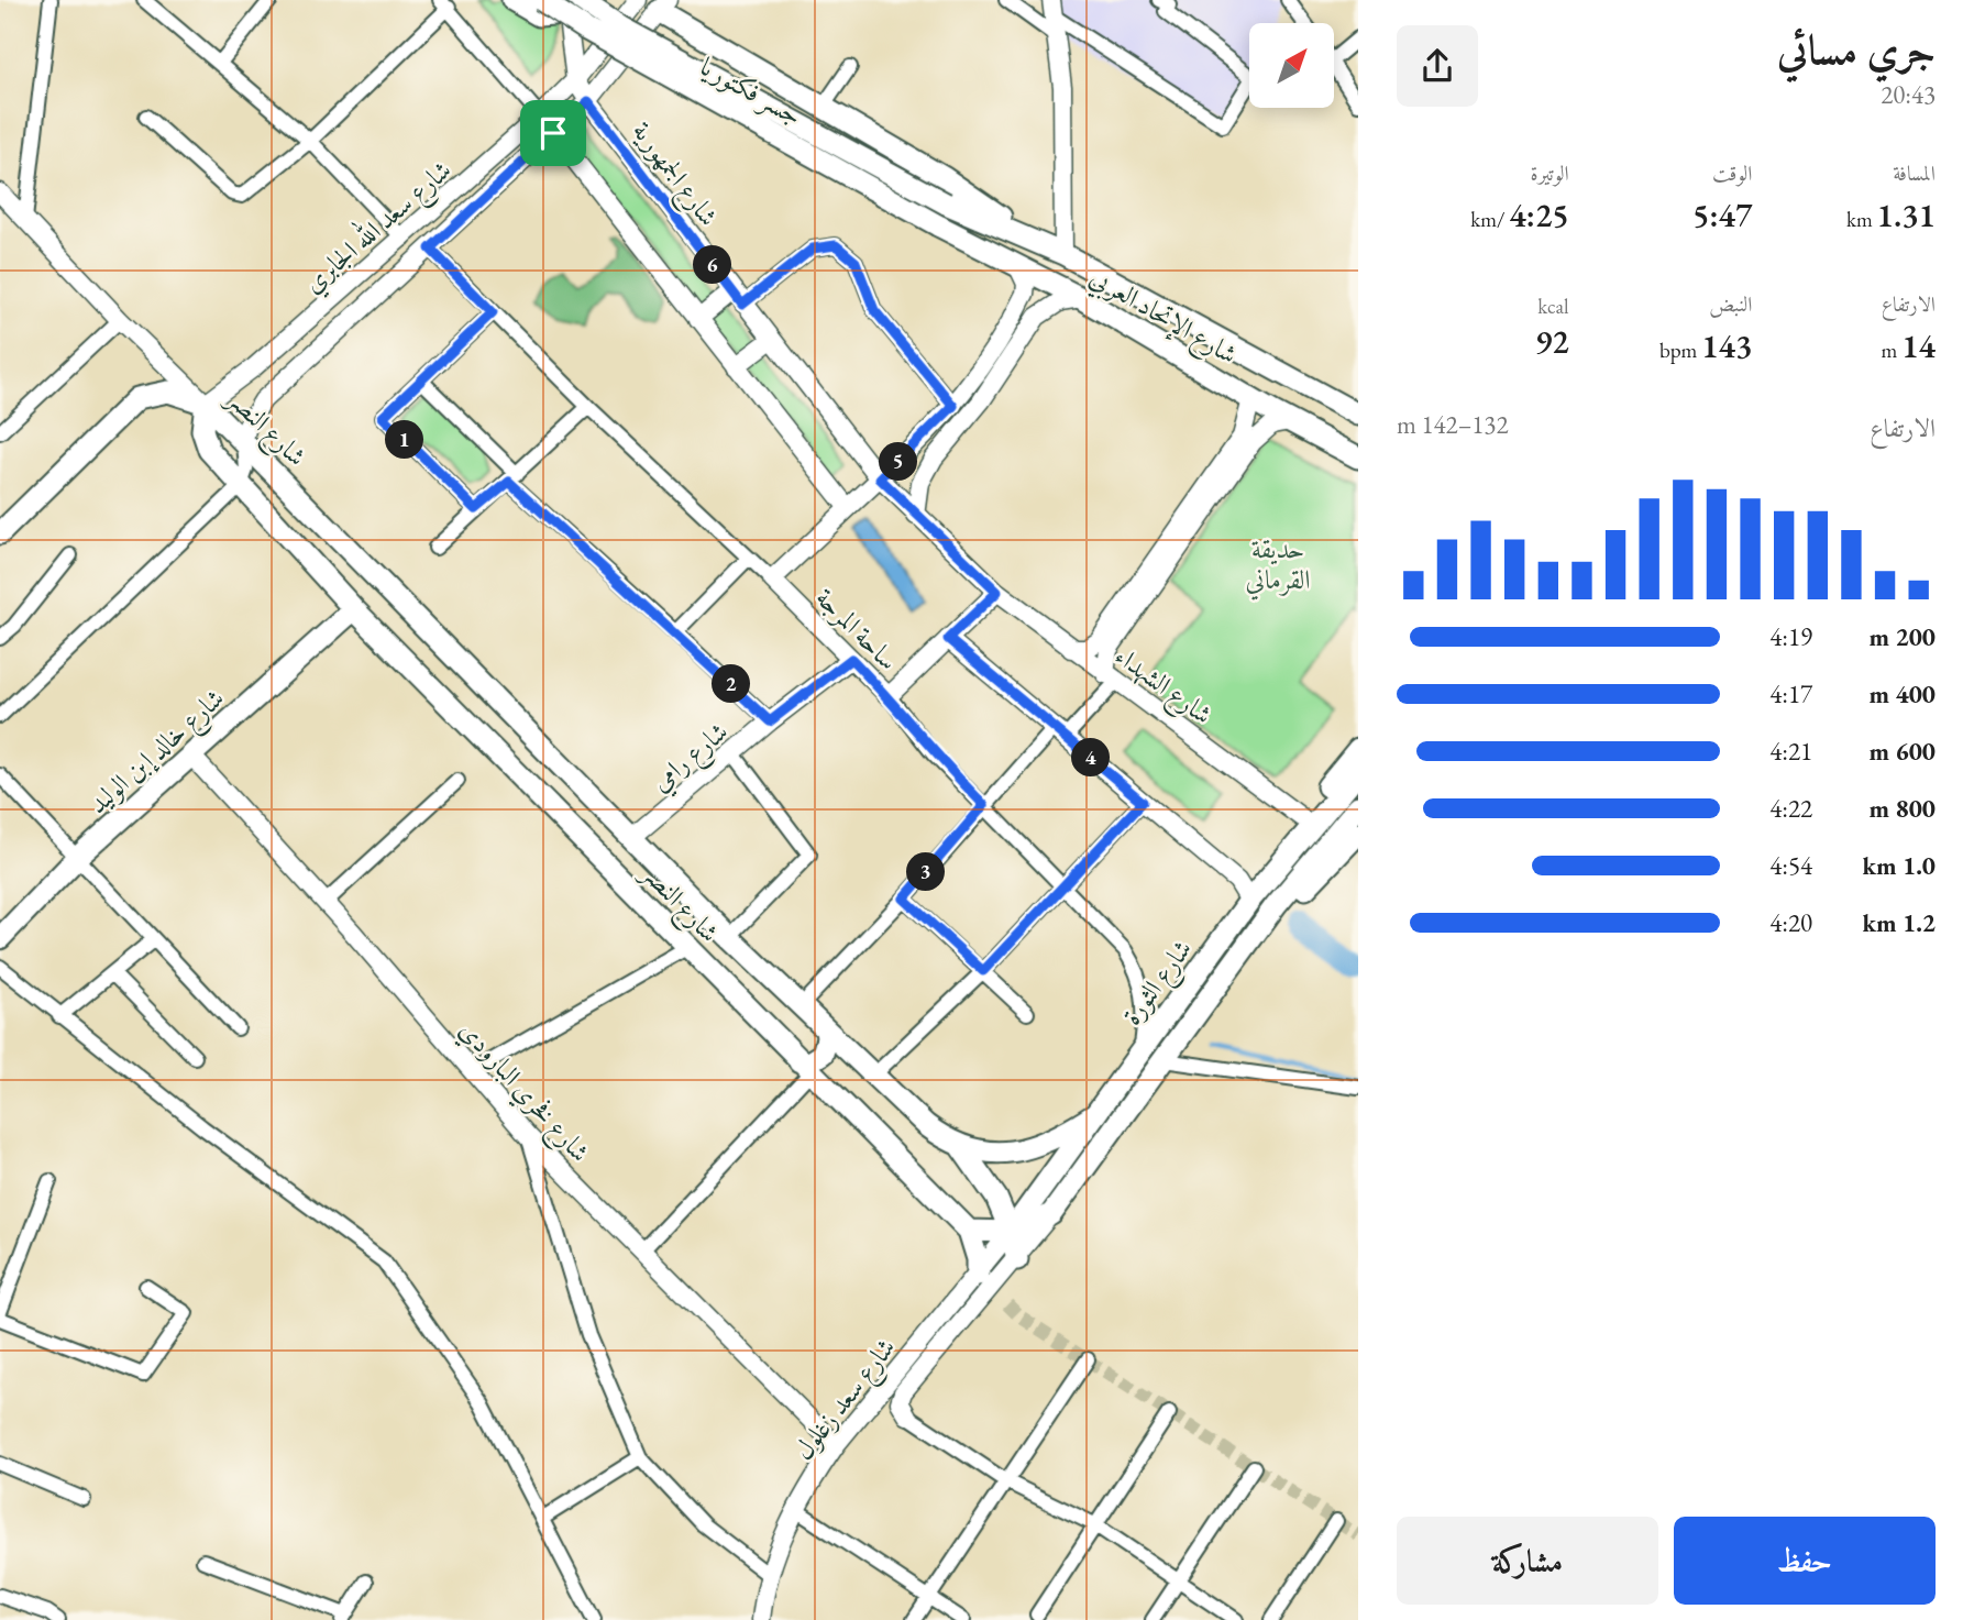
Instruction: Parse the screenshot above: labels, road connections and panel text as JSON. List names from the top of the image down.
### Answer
{
  "streets": {
    "highway": [
      "جسر فكتوريا",
      "شارع الإتحاد العربي",
      "شارع النصر",
      "شارع خالد إبن الوليد",
      "شارع الثورة"
    ],
    "main road": [
      "شارع الجمهورية",
      "شارع سعد الله الجابري",
      "ساحة المرجة",
      "شارع الشهداء",
      "شارع رامي",
      "شارع فخري البارودي",
      "شارع سعد زغلول"
    ]
  },
  "crossings": [
    ["جسر فكتوريا", "شارع الإتحاد العربي"],
    ["شارع الجمهورية", "شارع سعد الله الجابري"],
    ["شارع سعد الله الجابري", "شارع النصر"],
    ["شارع النصر", "شارع خالد إبن الوليد"],
    ["شارع النصر", "شارع رامي"],
    ["شارع النصر", "شارع الثورة"],
    ["ساحة المرجة", "شارع الشهداء"],
    ["ساحة المرجة", "شارع رامي"],
    ["شارع خالد إبن الوليد", "شارع فخري البارودي"],
    ["شارع الثورة", "شارع سعد زغلول"],
    ["شارع فخري البارودي", "شارع سعد زغلول"]
  ],
  "parks": ["حديقة القرماني"],
  "north": "top right",
  "page": {
    "heading": ["جري مسائي", "20:43"],
    "stats": [
      ["المسافة", "1.31 km"],
      ["الوقت", "5:47"],
      ["الوتيرة", "4:25 /km"],
      ["الارتفاع", "14 m"],
      ["النبض", "143 bpm"],
      ["kcal", "92"]
    ],
    "pins": [
      "6",
      "1",
      "5",
      "2",
      "4",
      "3"
    ],
    "chart": ["الارتفاع", "132–142 m"],
    "list": [
      {
        "name": "200 m",
        "note": "4:19"
      },
      {
        "name": "400 m",
        "note": "4:17"
      },
      {
        "name": "600 m",
        "note": "4:21"
      },
      {
        "name": "800 m",
        "note": "4:22"
      },
      {
        "name": "1.0 km",
        "note": "4:54"
      },
      {
        "name": "1.2 km",
        "note": "4:20"
      }
    ],
    "buttons": ["حفظ", "مشاركة"]
  }
}
